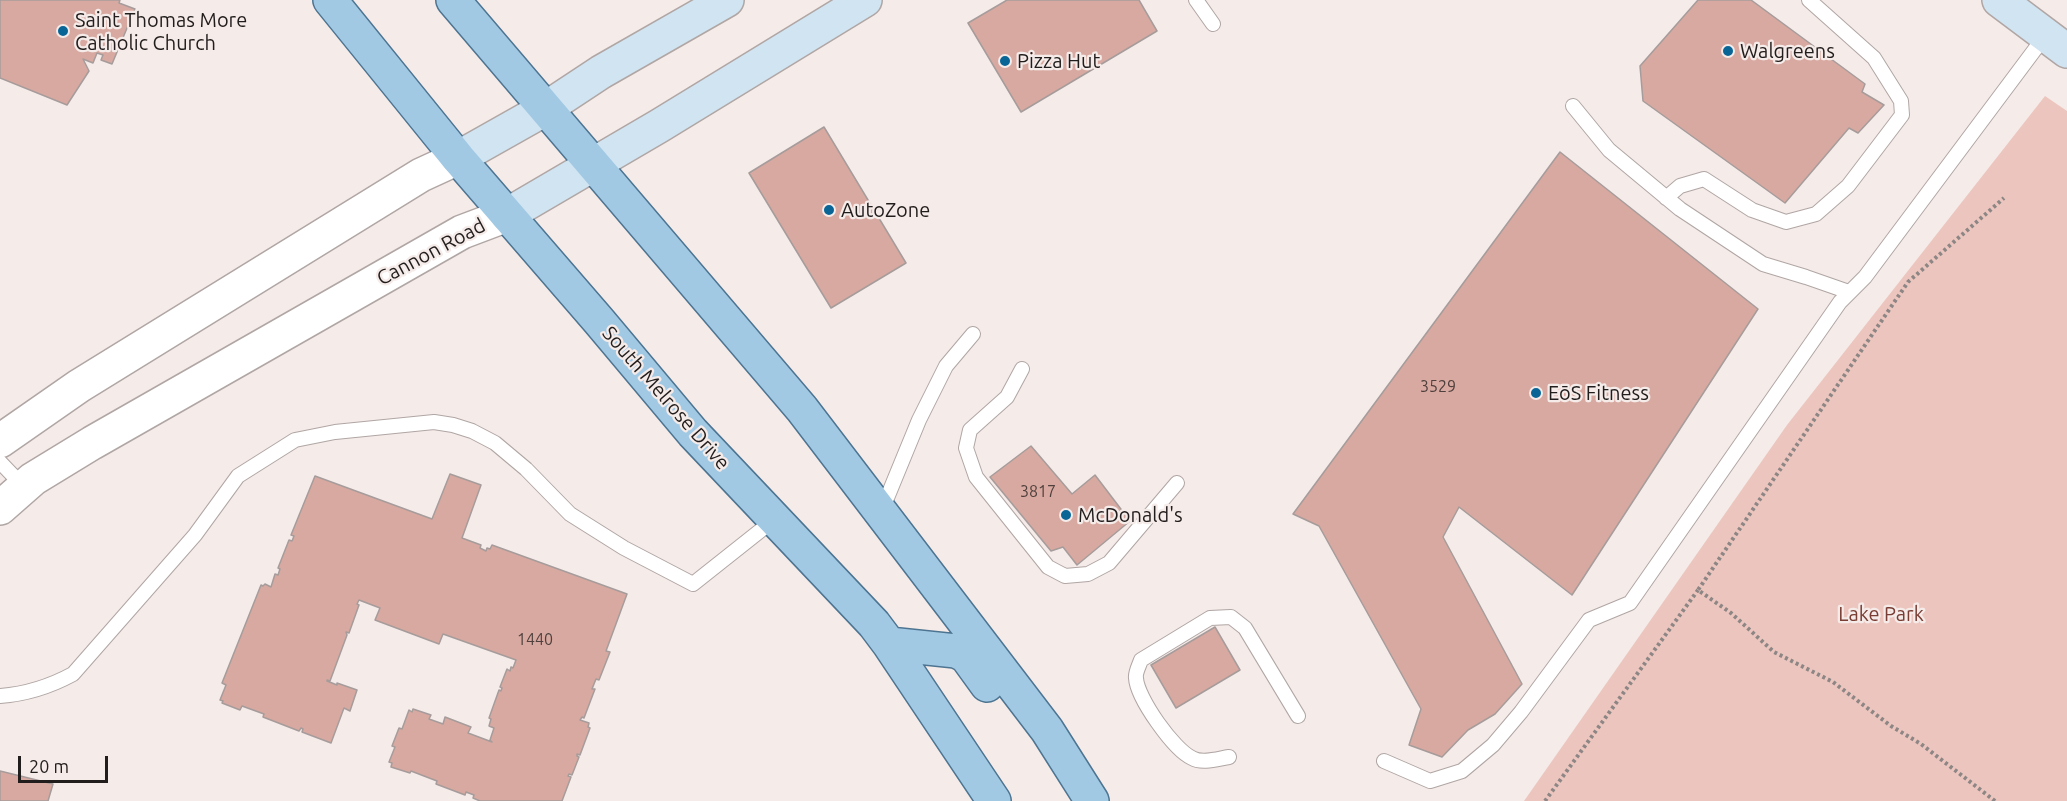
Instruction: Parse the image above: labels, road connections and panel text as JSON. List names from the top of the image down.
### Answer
{
  "streets": {
    "main road": ["Cannon Road", "South Melrose Drive"]
  },
  "crossings": [
    ["Cannon Road", "South Melrose Drive"]
  ],
  "parks": ["Lake Park"],
  "places": [
    "Saint Thomas More Catholic Church",
    "Walgreens",
    "Pizza Hut",
    "AutoZone",
    "EōS Fitness",
    "McDonald's"
  ],
  "house_numbers": ["3529", "3817", "1440"],
  "scale_bar": "20 m"
}
